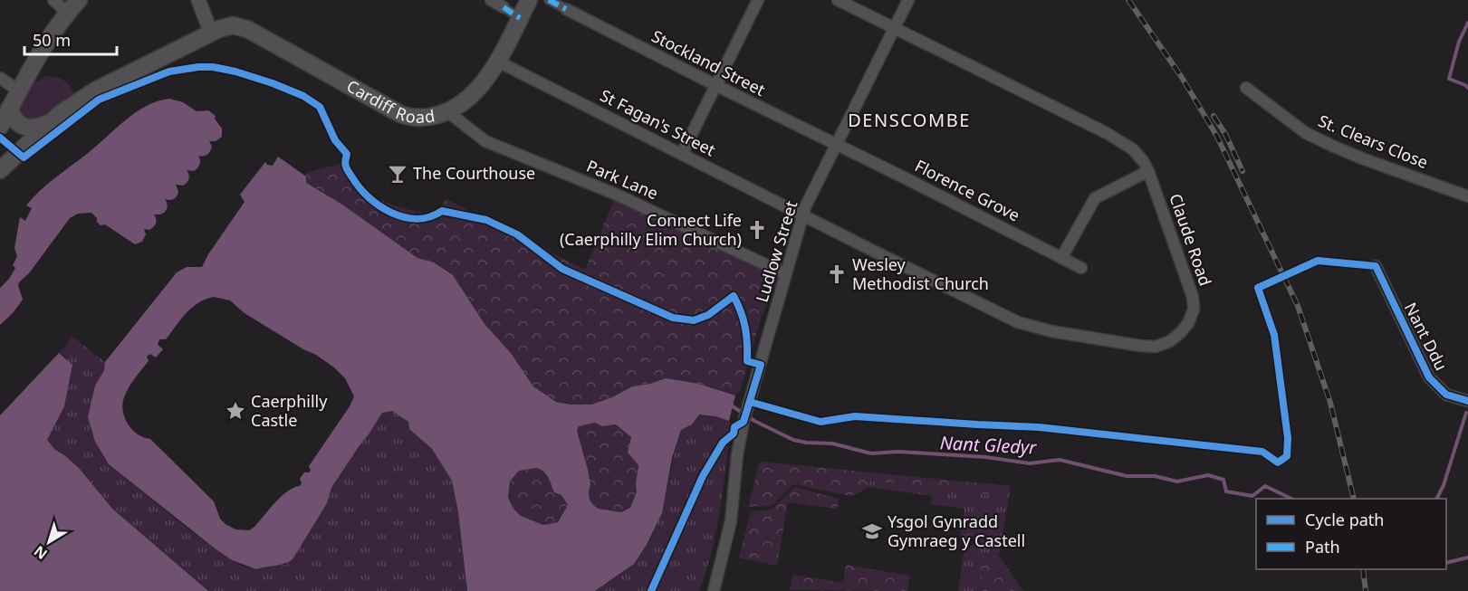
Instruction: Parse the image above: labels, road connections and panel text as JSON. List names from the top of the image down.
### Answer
{
  "streets": {
    "main road": ["Cardiff Road"],
    "street": [
      "Stockland Street",
      "St Fagan's Street",
      "St. Clears Close",
      "Park Lane",
      "Florence Grove",
      "Claude Road",
      "Ludlow Street",
      "Nant Ddu"
    ]
  },
  "crossings": [
    ["Stockland Street", "Florence Grove"],
    ["Stockland Street", "Ludlow Street"],
    ["Cardiff Road", "St Fagan's Street"],
    ["Cardiff Road", "Park Lane"],
    ["St Fagan's Street", "Claude Road"],
    ["St Fagan's Street", "Ludlow Street"],
    ["Park Lane", "Ludlow Street"],
    ["Florence Grove", "Ludlow Street"],
    ["Claude Road", "Ludlow Street"]
  ],
  "districts": ["DENSCOMBE"],
  "water": ["Nant Gledyr"],
  "places": {
    "bar": ["The Courthouse"],
    "church": ["Connect Life (Caerphilly Elim Church)", "Wesley Methodist Church"],
    "place": ["Caerphilly Castle"],
    "school or university": ["Ysgol Gynradd Gymraeg y Castell"]
  },
  "legend": ["Cycle path", "Path"],
  "scale_bar": "50 m",
  "north": "bottom left"
}
